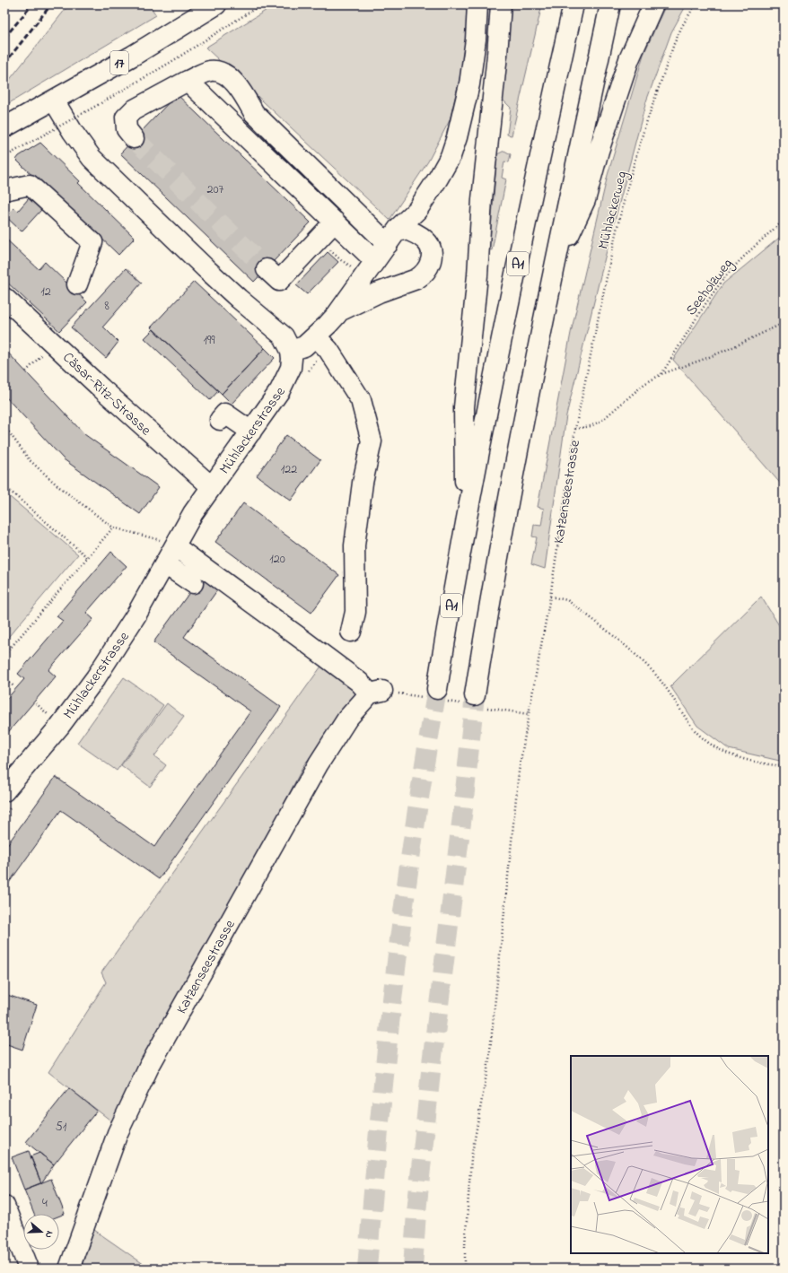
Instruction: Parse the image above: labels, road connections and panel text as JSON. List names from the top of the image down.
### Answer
{
  "streets": {
    "main road": [
      "17",
      "A1",
      "Cäsar-Ritz-Strasse",
      "Mühlackerstrasse",
      "Katzenseestrasse"
    ],
    "path": ["Mühlackerweg", "Seeholzweg"]
  },
  "crossings": [
    ["Mühlackerweg", "Katzenseestrasse"],
    ["Seeholzweg", "Katzenseestrasse"],
    ["Cäsar-Ritz-Strasse", "Mühlackerstrasse"],
    ["Mühlackerstrasse", "Katzenseestrasse"]
  ],
  "house_numbers": [
    "207",
    "12",
    "8",
    "199",
    "122",
    "120",
    "51",
    "4"
  ],
  "north": "right"
}
